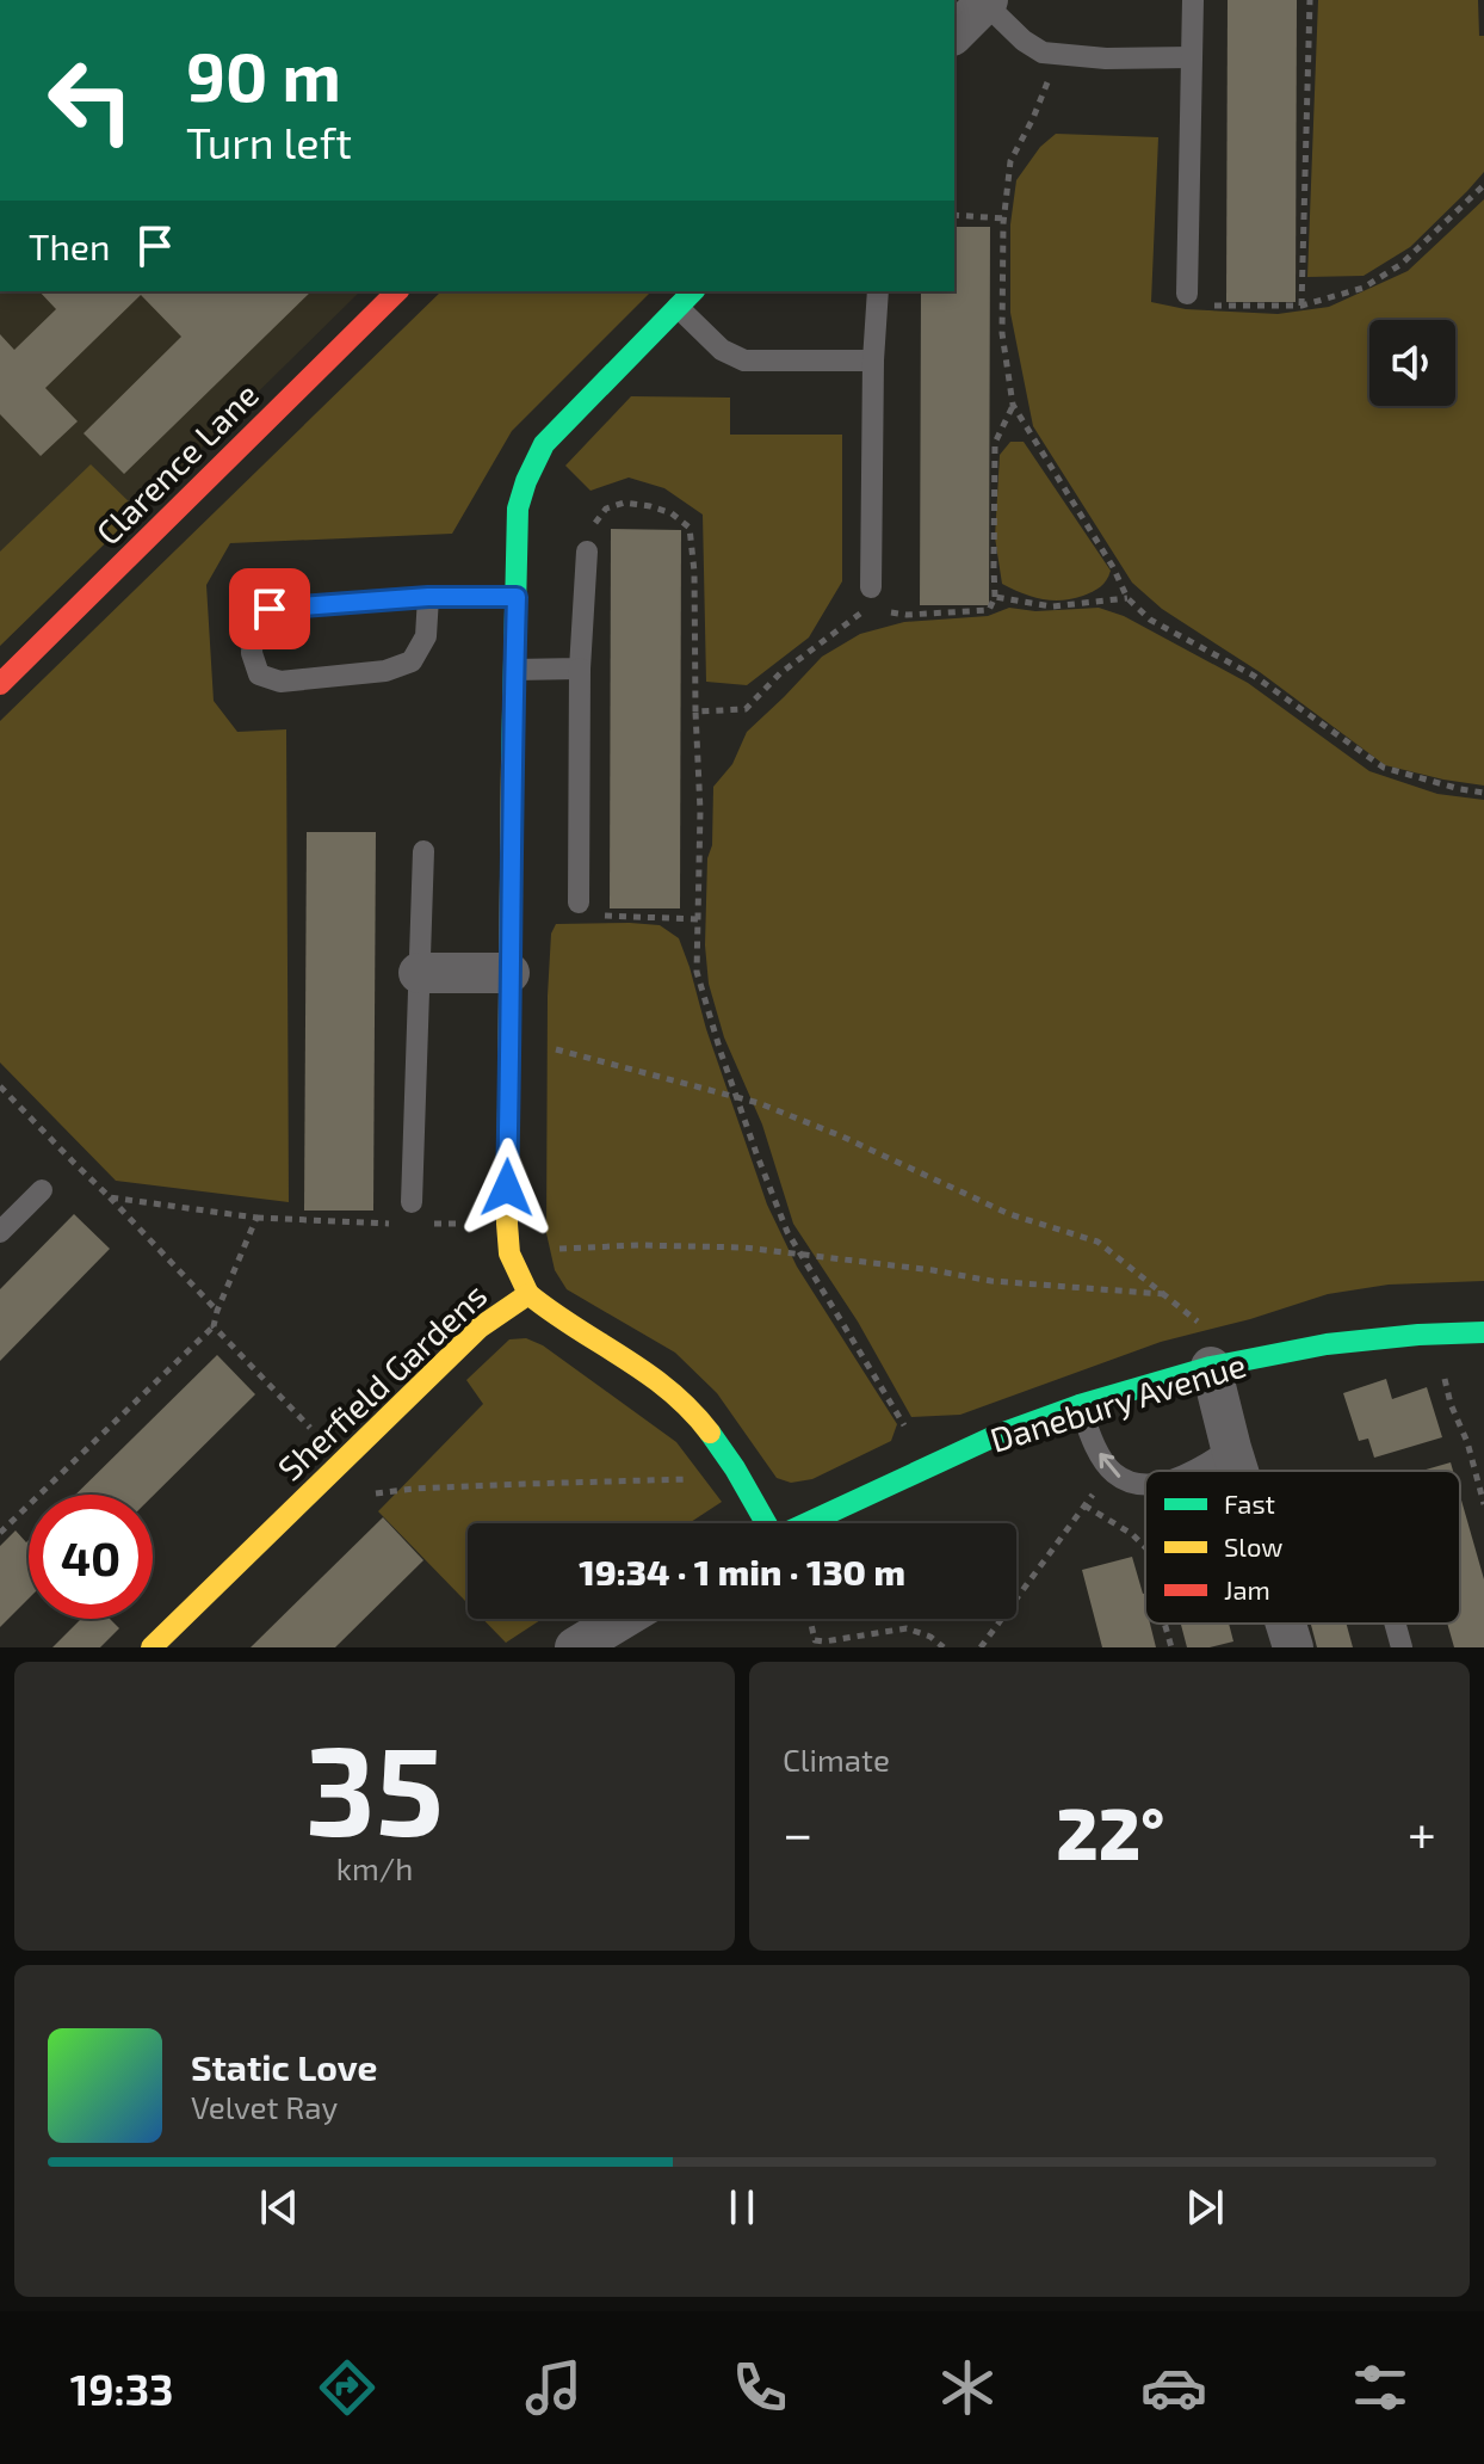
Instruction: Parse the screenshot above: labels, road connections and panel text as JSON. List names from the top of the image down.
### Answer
{
  "streets": {
    "street": ["Clarence Lane", "Sherfield Gardens", "Danebury Avenue"]
  },
  "legend": ["Fast", "Slow", "Jam"],
  "page": {
    "turn": ["90 m", "Turn left"],
    "then": "Then",
    "limit": "40",
    "trip": "19:34 · 1 min · 130 m",
    "tile": [
      ["35", "km/h"],
      "Climate"
    ],
    "heat": ["−", "22°", "+"],
    "song": ["Static Love", "Velvet Ray"],
    "tabs": "19:33"
  }
}
